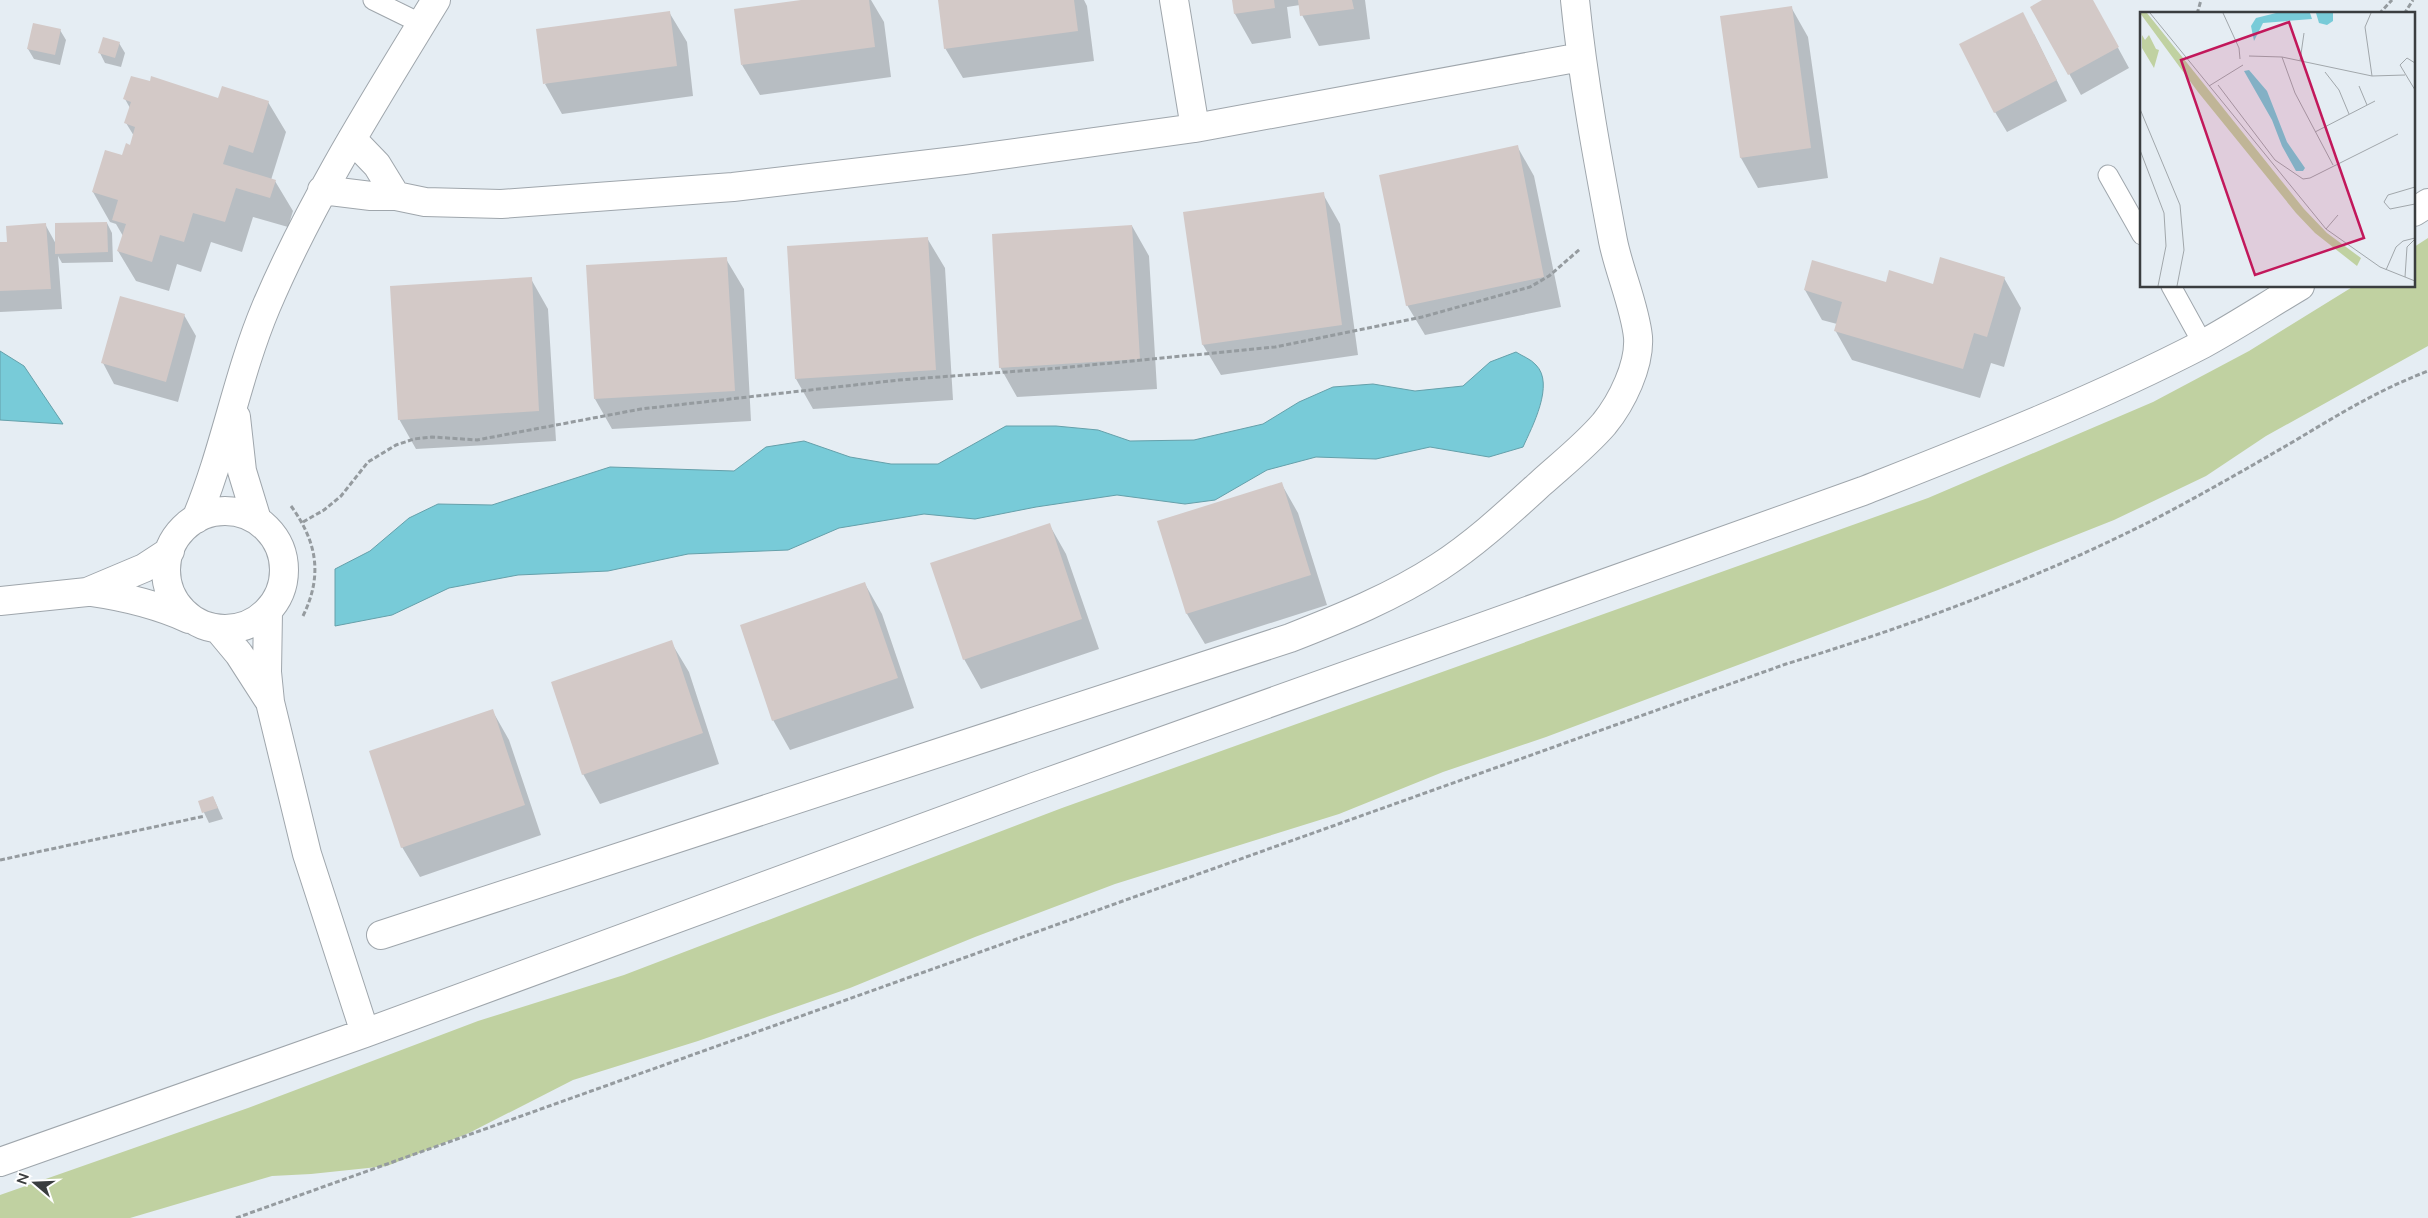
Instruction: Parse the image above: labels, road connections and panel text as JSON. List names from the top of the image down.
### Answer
{
  "north": "left"
}
